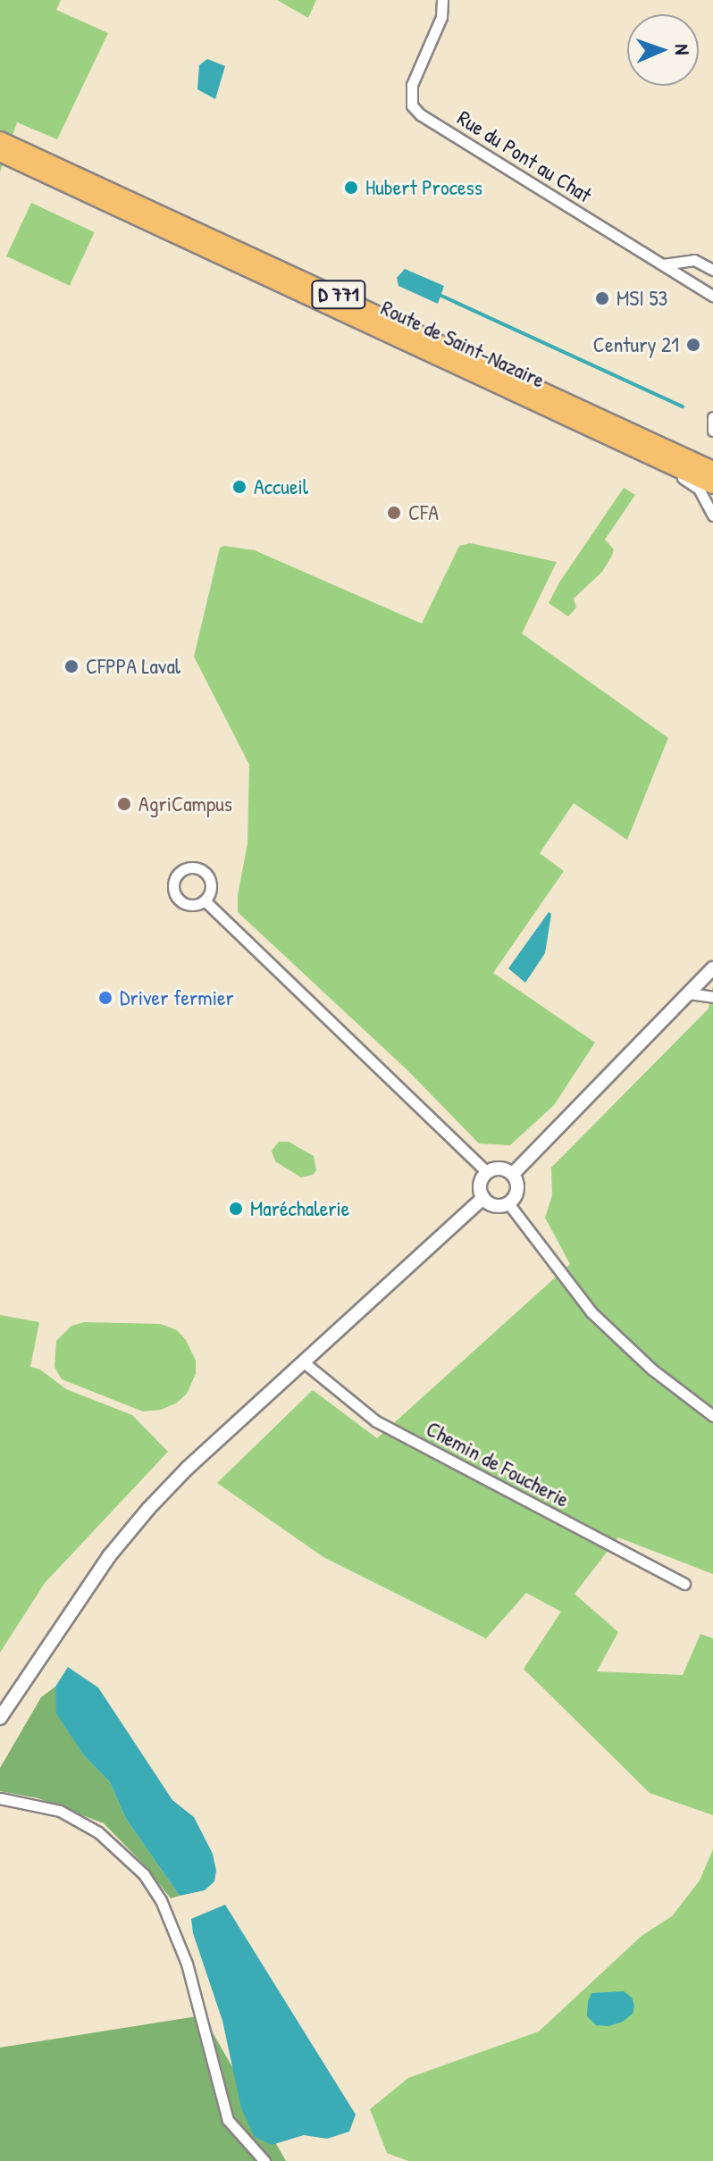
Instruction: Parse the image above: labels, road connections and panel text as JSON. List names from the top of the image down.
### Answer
{
  "streets": {
    "main road": ["D 771", "Route de Saint-Nazaire"],
    "street": ["Rue du Pont au Chat", "Chemin de Foucherie"]
  },
  "places": [
    "Hubert Process",
    "MSI 53",
    "Century 21",
    "Accueil",
    "CFA",
    "CFPPA Laval",
    "AgriCampus",
    "Driver fermier",
    "Maréchalerie"
  ],
  "north": "right"
}
